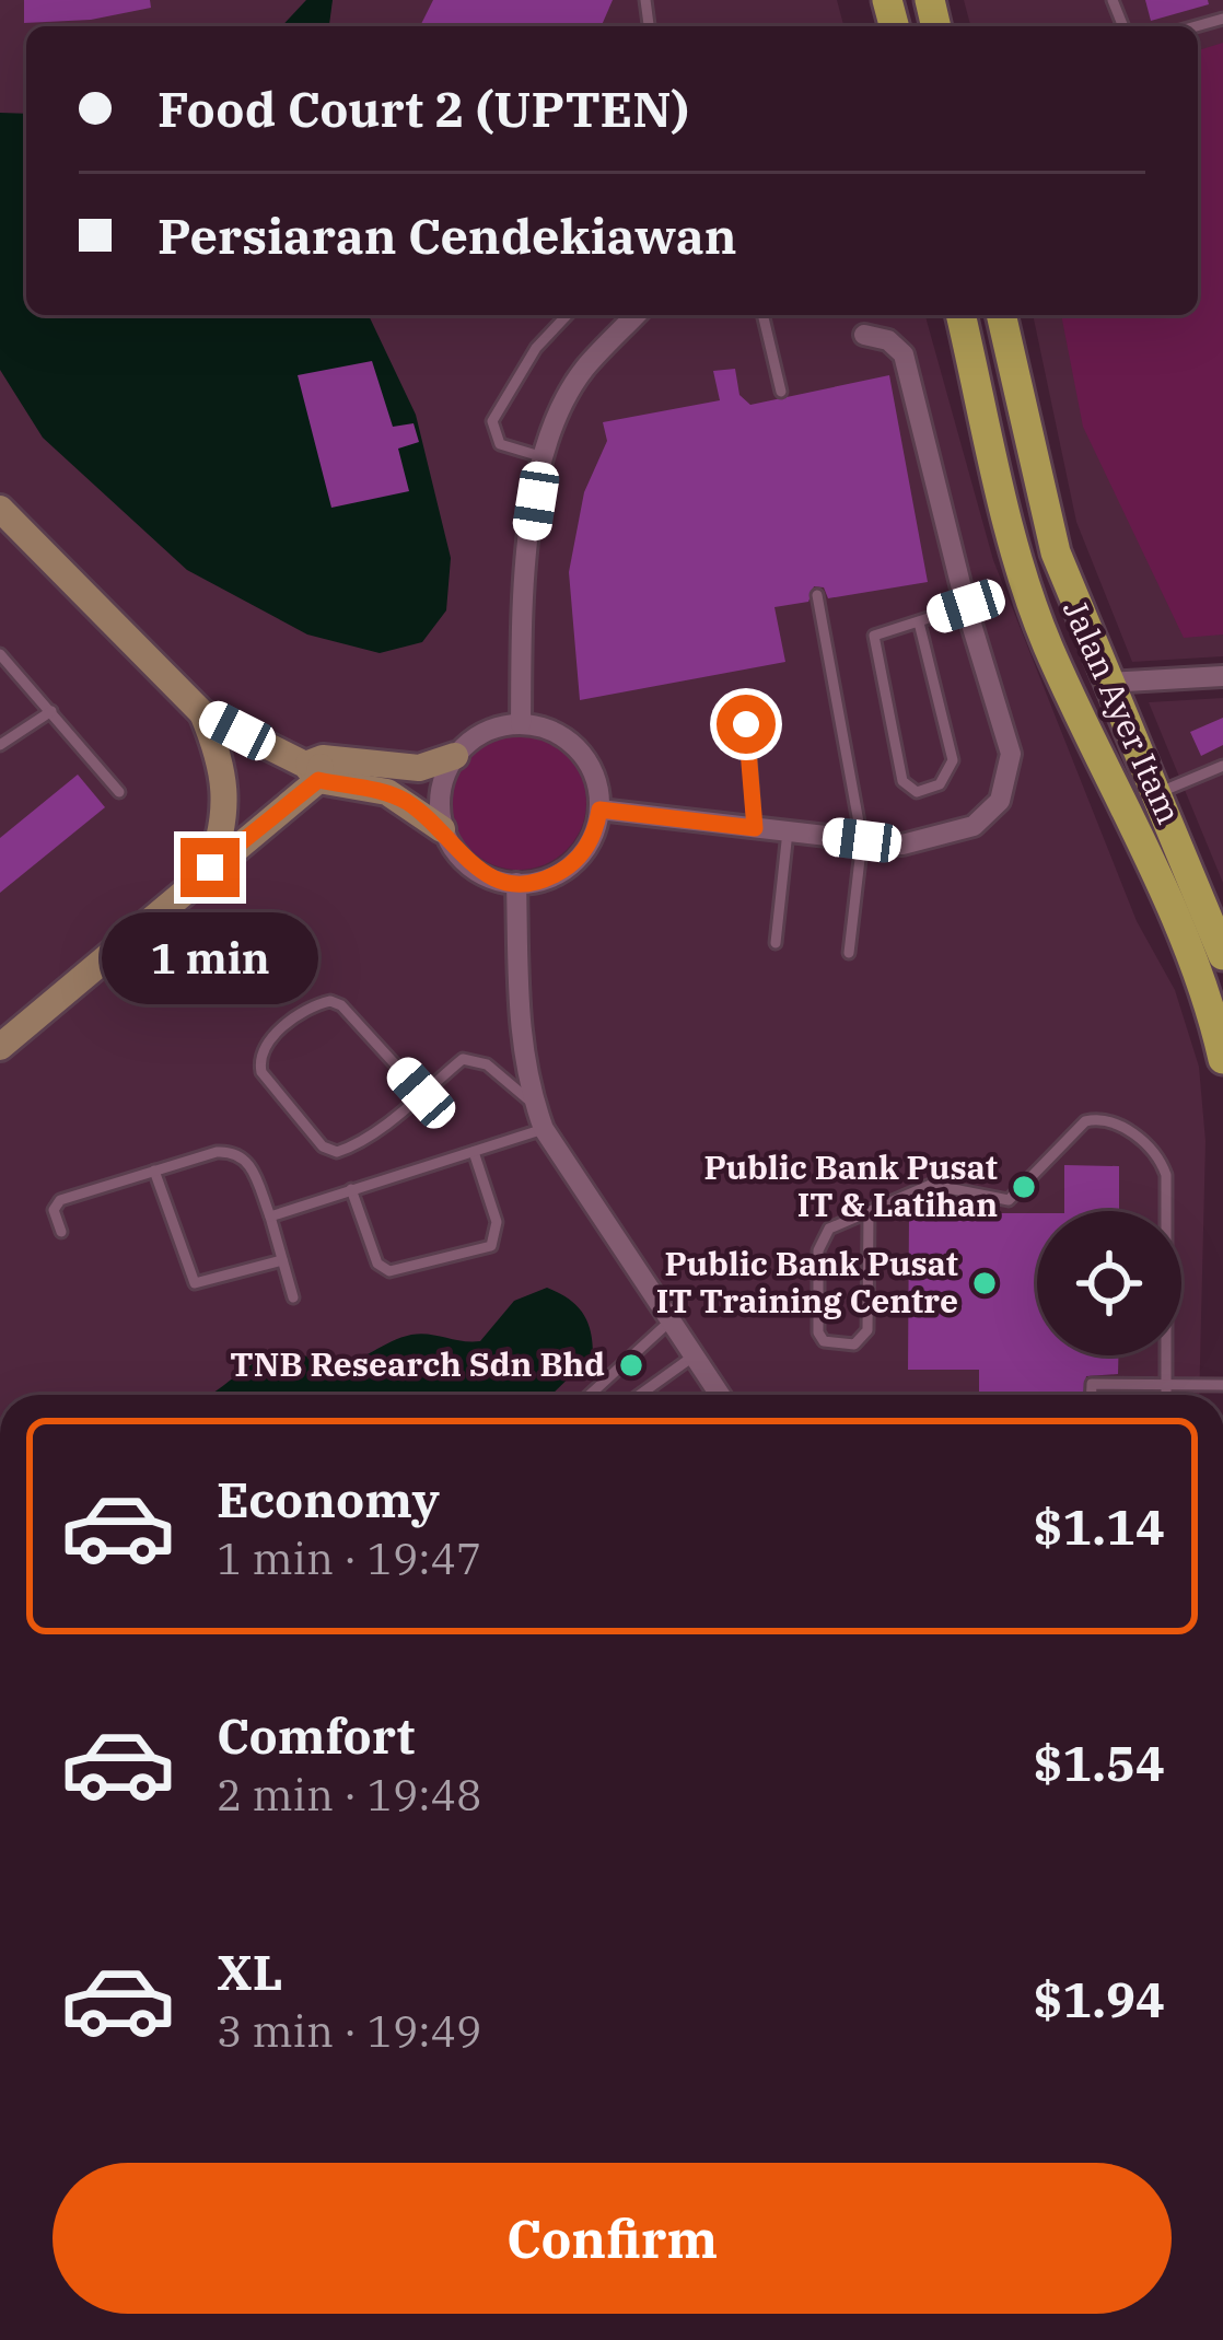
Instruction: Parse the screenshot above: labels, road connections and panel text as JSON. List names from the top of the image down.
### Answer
{
  "streets": {
    "main road": ["Jalan Ayer Itam"]
  },
  "places": ["Public Bank Pusat IT & Latihan", "Public Bank Pusat IT Training Centre", "TNB Research Sdn Bhd"],
  "page": {
    "banner": ["Food Court 2 (UPTEN)", "Persiaran Cendekiawan"],
    "bubble": "1 min",
    "list": [
      {
        "name": "Economy",
        "note": "1 min · 19:47",
        "value": "$1.14"
      },
      {
        "name": "Comfort",
        "note": "2 min · 19:48",
        "value": "$1.54"
      },
      {
        "name": "XL",
        "note": "3 min · 19:49",
        "value": "$1.94"
      }
    ],
    "buttons": "Confirm"
  }
}
